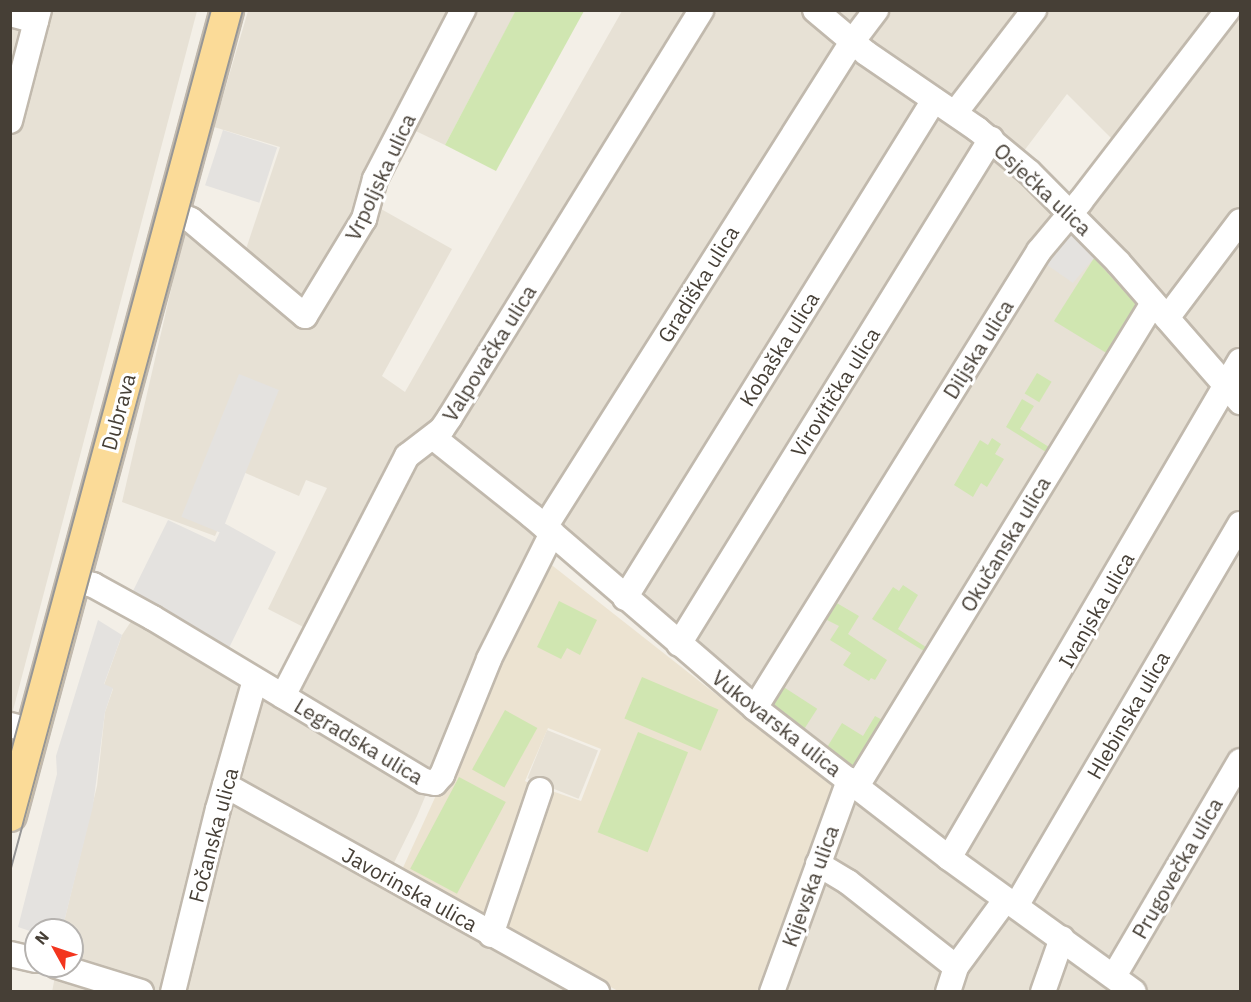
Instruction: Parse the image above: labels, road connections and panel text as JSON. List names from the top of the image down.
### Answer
{
  "streets": {
    "main road": ["Dubrava"],
    "street": [
      "Vrpoljska ulica",
      "Osječka ulica",
      "Gradiška ulica",
      "Kobaška ulica",
      "Diljska ulica",
      "Valpovačka ulica",
      "Virovitička ulica",
      "Okučanska ulica",
      "Ivanjska ulica",
      "Hlebinska ulica",
      "Vukovarska ulica",
      "Legradska ulica",
      "Fočanska ulica",
      "Prugovečka ulica",
      "Kijevska ulica",
      "Javorinska ulica"
    ]
  },
  "crossings": [
    ["Vrpoljska ulica", "Dubrava"],
    ["Osječka ulica", "Gradiška ulica"],
    ["Osječka ulica", "Kobaška ulica"],
    ["Osječka ulica", "Diljska ulica"],
    ["Osječka ulica", "Virovitička ulica"],
    ["Osječka ulica", "Okučanska ulica"],
    ["Osječka ulica", "Ivanjska ulica"],
    ["Gradiška ulica", "Vukovarska ulica"],
    ["Gradiška ulica", "Legradska ulica"],
    ["Kobaška ulica", "Vukovarska ulica"],
    ["Diljska ulica", "Vukovarska ulica"],
    ["Valpovačka ulica", "Vukovarska ulica"],
    ["Valpovačka ulica", "Legradska ulica"],
    ["Virovitička ulica", "Vukovarska ulica"],
    ["Dubrava", "Legradska ulica"],
    ["Okučanska ulica", "Vukovarska ulica"],
    ["Okučanska ulica", "Kijevska ulica"],
    ["Ivanjska ulica", "Vukovarska ulica"],
    ["Hlebinska ulica", "Vukovarska ulica"],
    ["Vukovarska ulica", "Legradska ulica"],
    ["Vukovarska ulica", "Prugovečka ulica"],
    ["Vukovarska ulica", "Kijevska ulica"],
    ["Legradska ulica", "Fočanska ulica"],
    ["Fočanska ulica", "Javorinska ulica"]
  ],
  "north": "top left"
}
